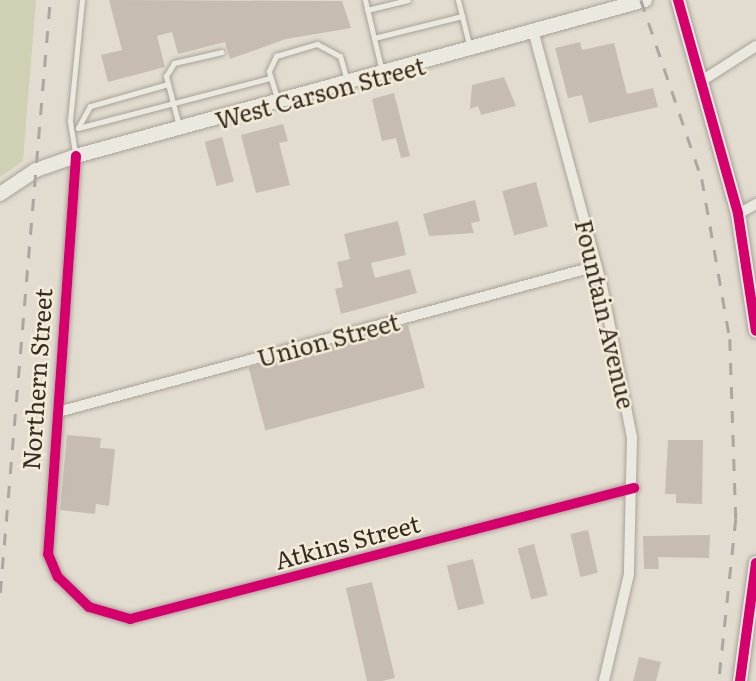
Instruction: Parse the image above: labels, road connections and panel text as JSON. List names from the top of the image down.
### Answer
{
  "streets": {
    "street": [
      "West Carson Street",
      "Fountain Avenue",
      "Union Street",
      "Northern Street",
      "Atkins Street"
    ]
  },
  "crossings": [
    ["West Carson Street", "Fountain Avenue"],
    ["West Carson Street", "Northern Street"],
    ["Fountain Avenue", "Union Street"],
    ["Fountain Avenue", "Atkins Street"],
    ["Union Street", "Northern Street"],
    ["Northern Street", "Atkins Street"]
  ]
}
